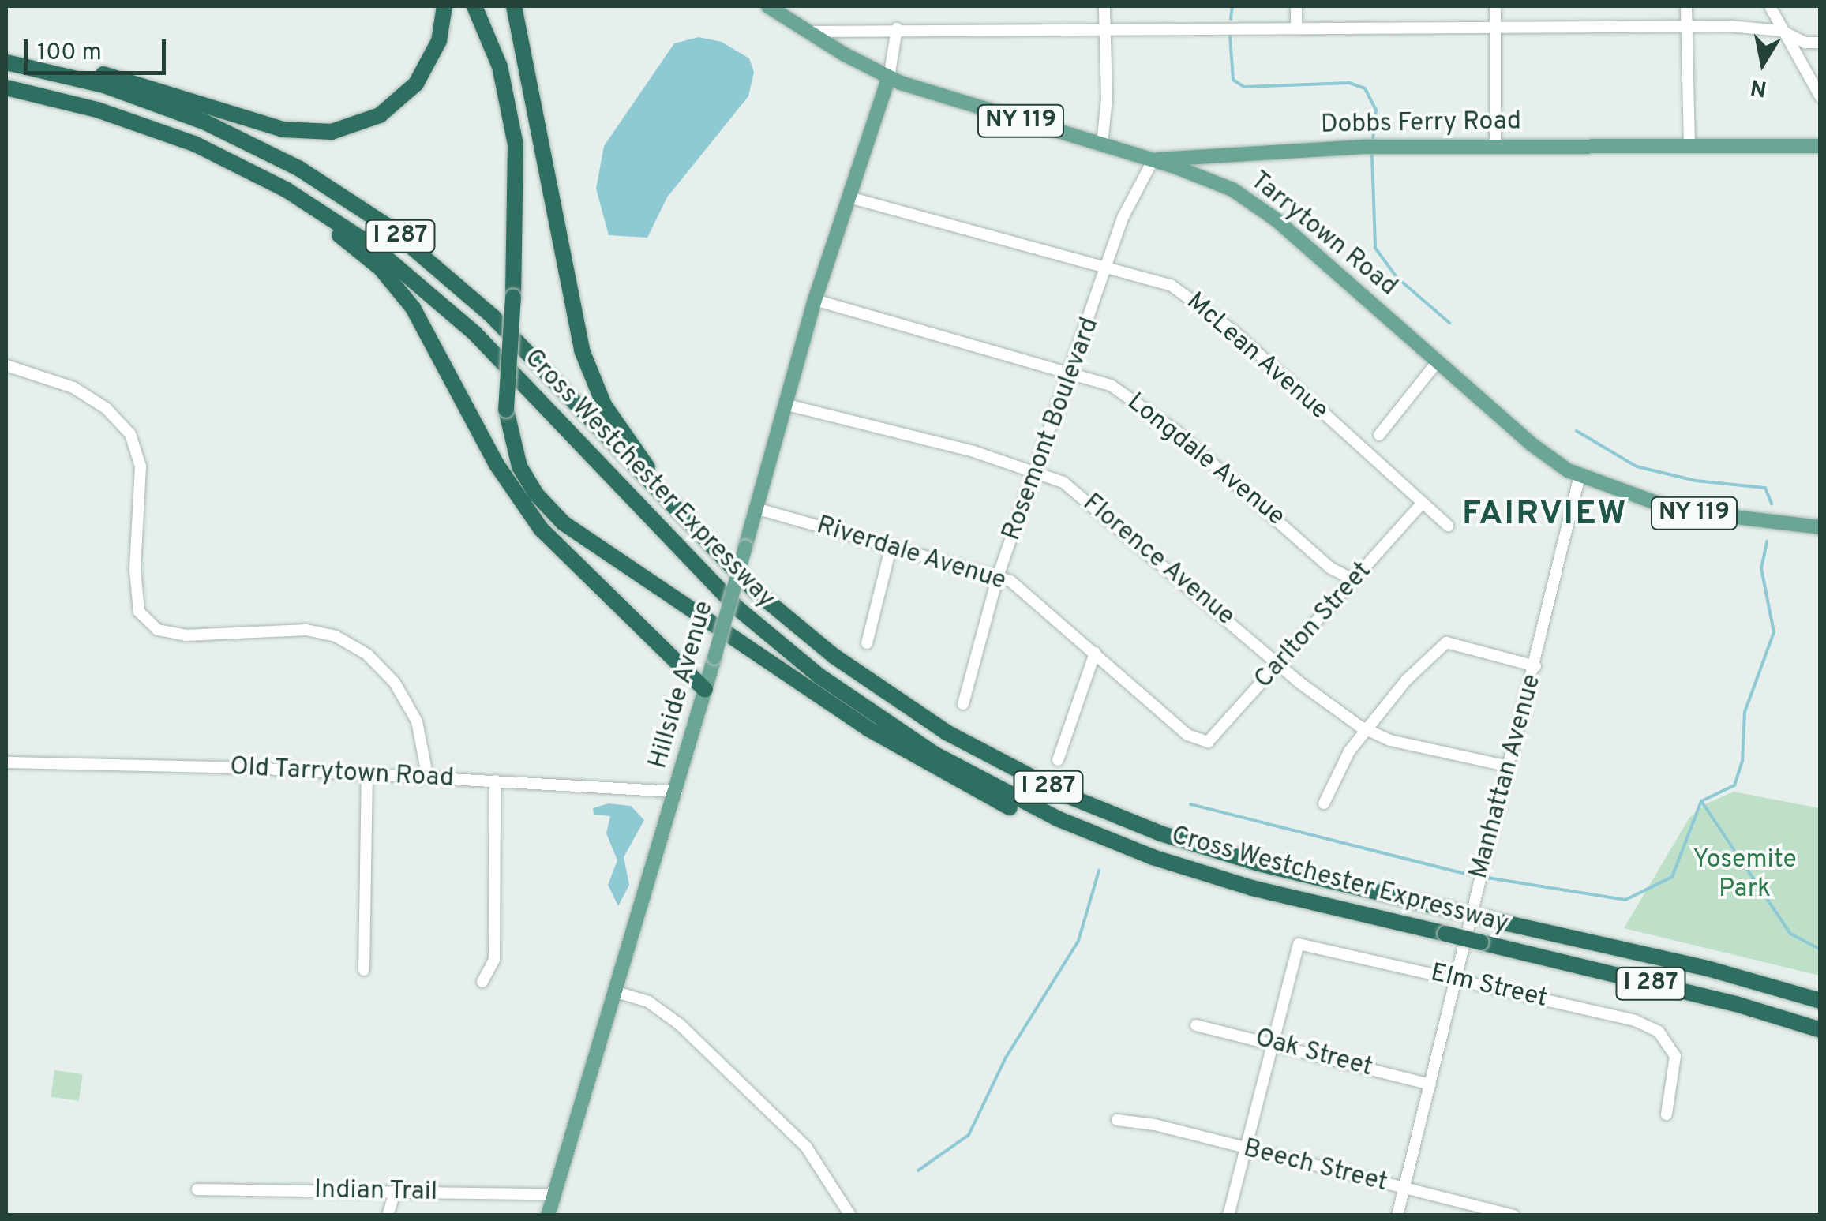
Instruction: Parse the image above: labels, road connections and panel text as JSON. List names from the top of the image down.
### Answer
{
  "streets": {
    "highway": ["I 287", "Cross Westchester Expressway"],
    "main road": [
      "NY 119",
      "Dobbs Ferry Road",
      "Tarrytown Road",
      "Hillside Avenue"
    ],
    "street": [
      "McLean Avenue",
      "Rosemont Boulevard",
      "Longdale Avenue",
      "Riverdale Avenue",
      "Florence Avenue",
      "Carlton Street",
      "Old Tarrytown Road",
      "Manhattan Avenue",
      "Elm Street",
      "Oak Street",
      "Beech Street",
      "Indian Trail"
    ]
  },
  "crossings": [
    ["Dobbs Ferry Road", "Tarrytown Road"],
    ["Dobbs Ferry Road", "Rosemont Boulevard"],
    ["Tarrytown Road", "Rosemont Boulevard"],
    ["Tarrytown Road", "Hillside Avenue"],
    ["Tarrytown Road", "Manhattan Avenue"],
    ["McLean Avenue", "Rosemont Boulevard"],
    ["McLean Avenue", "Carlton Street"],
    ["McLean Avenue", "Hillside Avenue"],
    ["Rosemont Boulevard", "Longdale Avenue"],
    ["Rosemont Boulevard", "Riverdale Avenue"],
    ["Rosemont Boulevard", "Florence Avenue"],
    ["Longdale Avenue", "Carlton Street"],
    ["Longdale Avenue", "Hillside Avenue"],
    ["Riverdale Avenue", "Carlton Street"],
    ["Riverdale Avenue", "Hillside Avenue"],
    ["Florence Avenue", "Carlton Street"],
    ["Florence Avenue", "Hillside Avenue"],
    ["Florence Avenue", "Manhattan Avenue"],
    ["Hillside Avenue", "Old Tarrytown Road"],
    ["Hillside Avenue", "Indian Trail"],
    ["Manhattan Avenue", "Elm Street"],
    ["Manhattan Avenue", "Oak Street"],
    ["Manhattan Avenue", "Beech Street"],
    ["Elm Street", "Oak Street"]
  ],
  "districts": ["FAIRVIEW"],
  "parks": ["Yosemite Park"],
  "scale_bar": "100 m",
  "north": "bottom"
}
